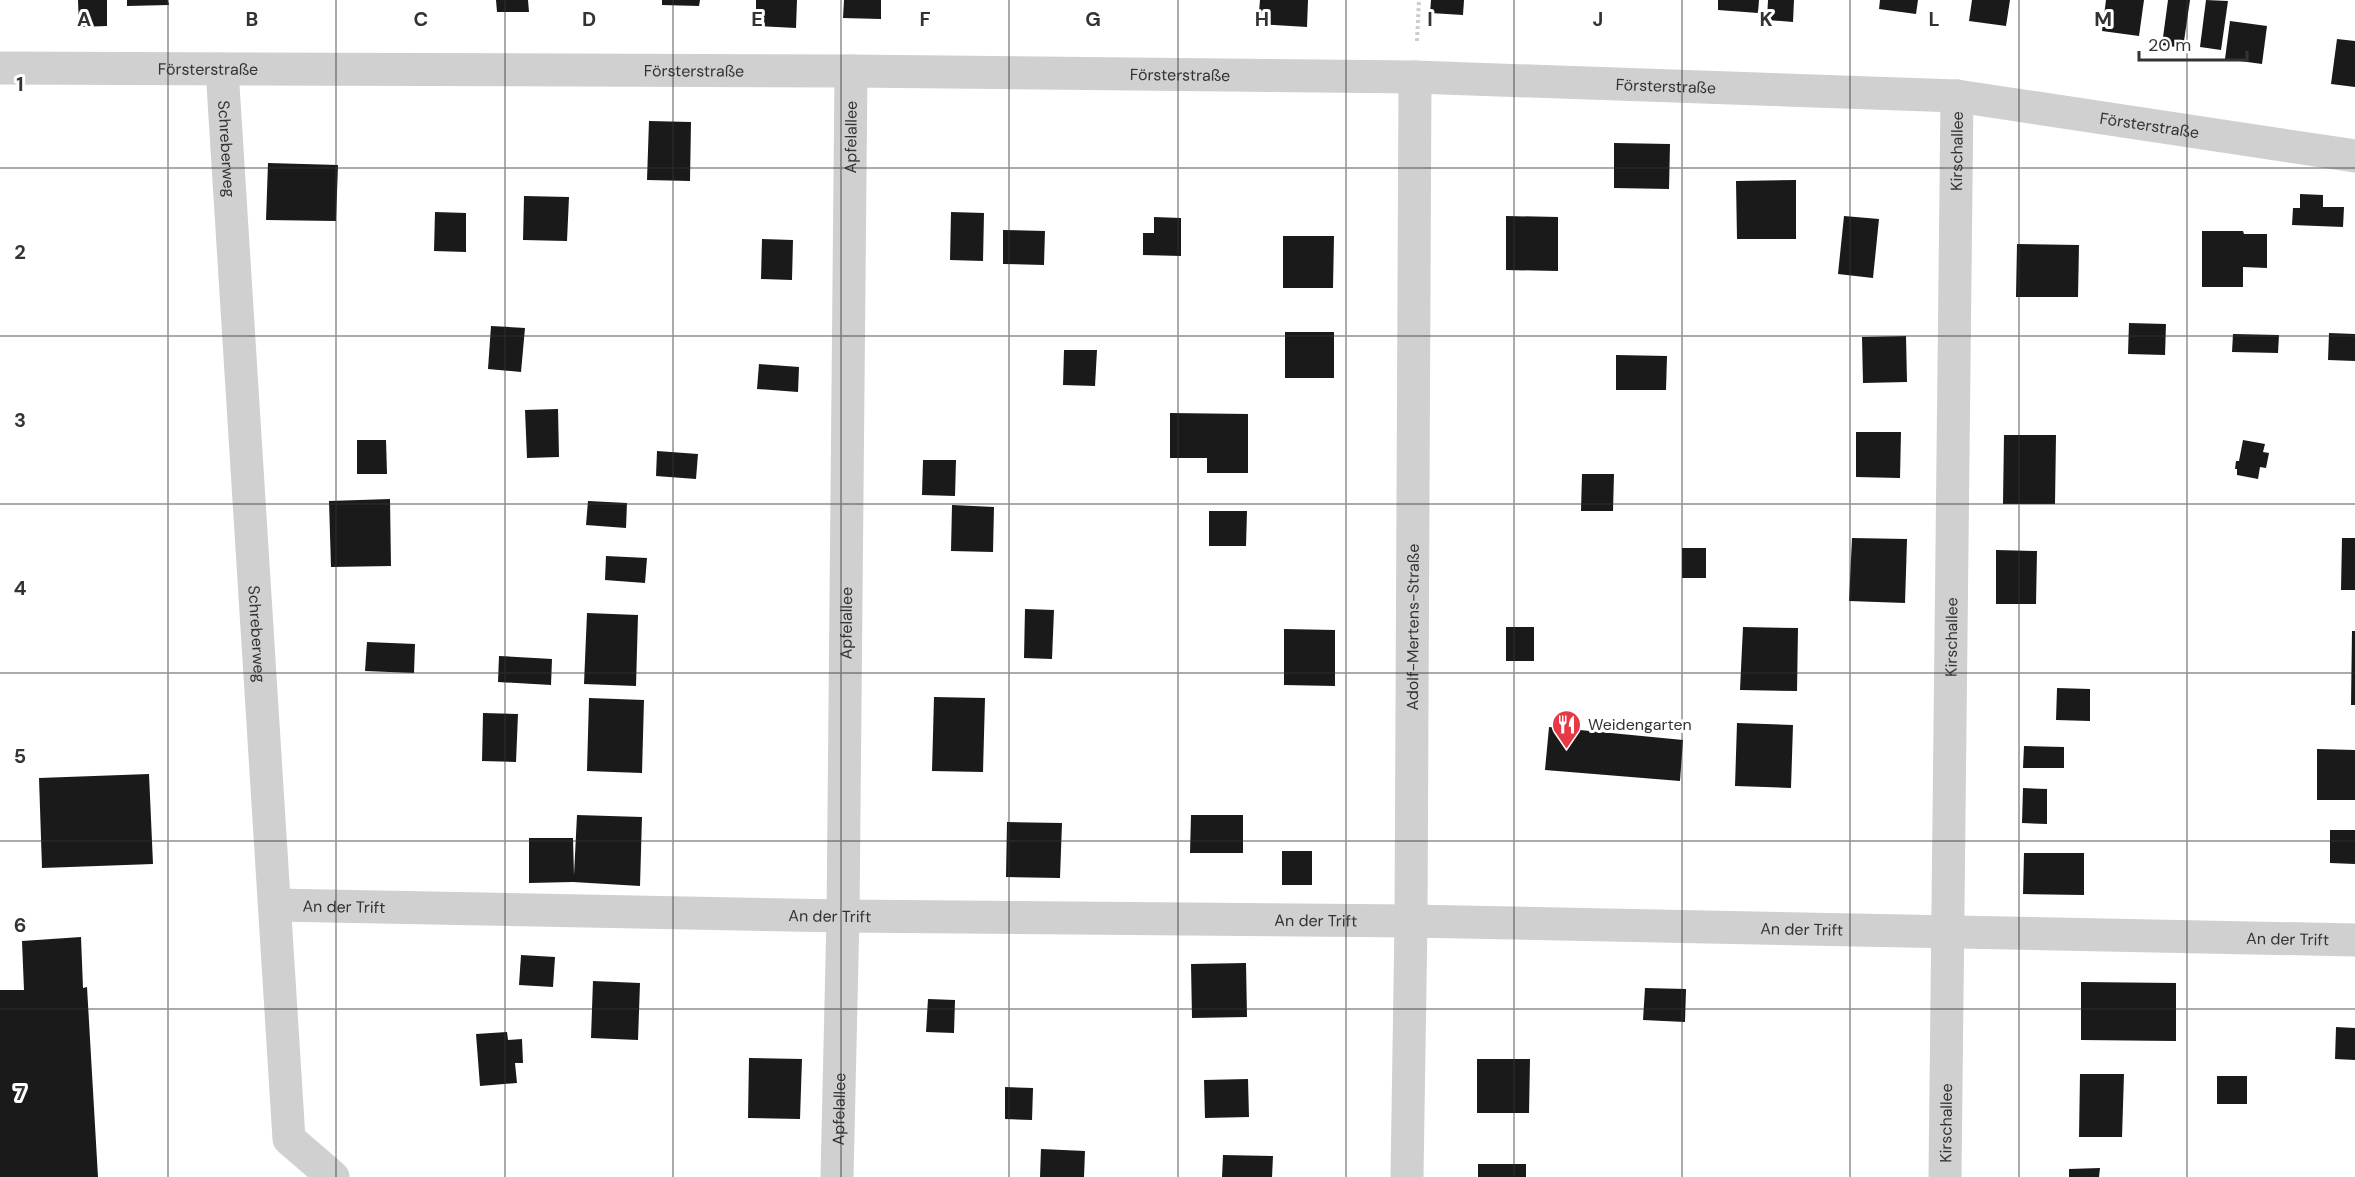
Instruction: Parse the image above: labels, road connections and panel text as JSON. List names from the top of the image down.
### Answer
{
  "streets": {
    "street": [
      "Försterstraße",
      "Apfelallee",
      "Schreberweg",
      "Kirschallee",
      "Adolf-Mertens-Straße",
      "An der Trift"
    ]
  },
  "crossings": [
    ["Försterstraße", "Apfelallee"],
    ["Försterstraße", "Schreberweg"],
    ["Försterstraße", "Kirschallee"],
    ["Försterstraße", "Adolf-Mertens-Straße"],
    ["Apfelallee", "An der Trift"],
    ["Schreberweg", "An der Trift"],
    ["Kirschallee", "An der Trift"],
    ["Adolf-Mertens-Straße", "An der Trift"]
  ],
  "places": {
    "restaurant": ["Weidengarten"]
  },
  "scale_bar": "20 m",
  "grid": {
    "columns": [
      "A",
      "B",
      "C",
      "D",
      "E",
      "F",
      "G",
      "H",
      "I",
      "J",
      "K",
      "L",
      "M"
    ],
    "rows": [
      "1",
      "2",
      "3",
      "4",
      "5",
      "6",
      "7"
    ]
  }
}
